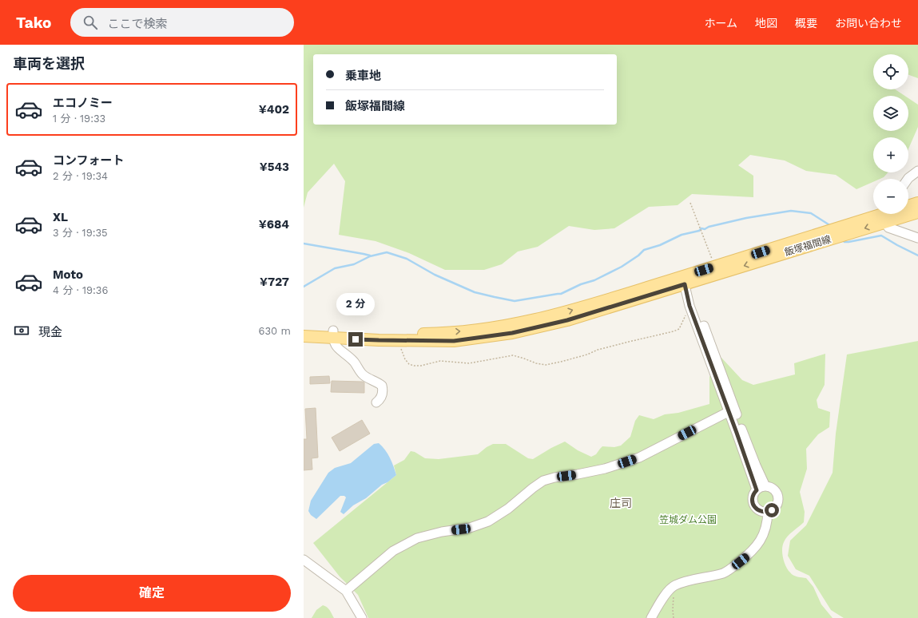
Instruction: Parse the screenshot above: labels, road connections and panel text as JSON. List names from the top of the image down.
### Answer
{
  "streets": {
    "main road": ["飯塚福間線"]
  },
  "districts": ["庄司"],
  "parks": ["笠城ダム公園"],
  "page": {
    "header": "Tako",
    "search": "ここで検索",
    "nav": [
      "ホーム",
      "地図",
      "概要",
      "お問い合わせ"
    ],
    "heading": "車両を選択",
    "map_buttons": ["+", "−"],
    "banner": ["乗車地", "飯塚福間線"],
    "list": [
      {
        "name": "エコノミー",
        "note": "1 分 · 19:33",
        "value": "¥402"
      },
      {
        "name": "コンフォート",
        "note": "2 分 · 19:34",
        "value": "¥543"
      },
      {
        "name": "XL",
        "note": "3 分 · 19:35",
        "value": "¥684"
      },
      {
        "name": "Moto",
        "note": "4 分 · 19:36",
        "value": "¥727"
      }
    ],
    "bubble": "2 分",
    "pay": ["現金", "630 m"],
    "buttons": "確定"
  }
}
